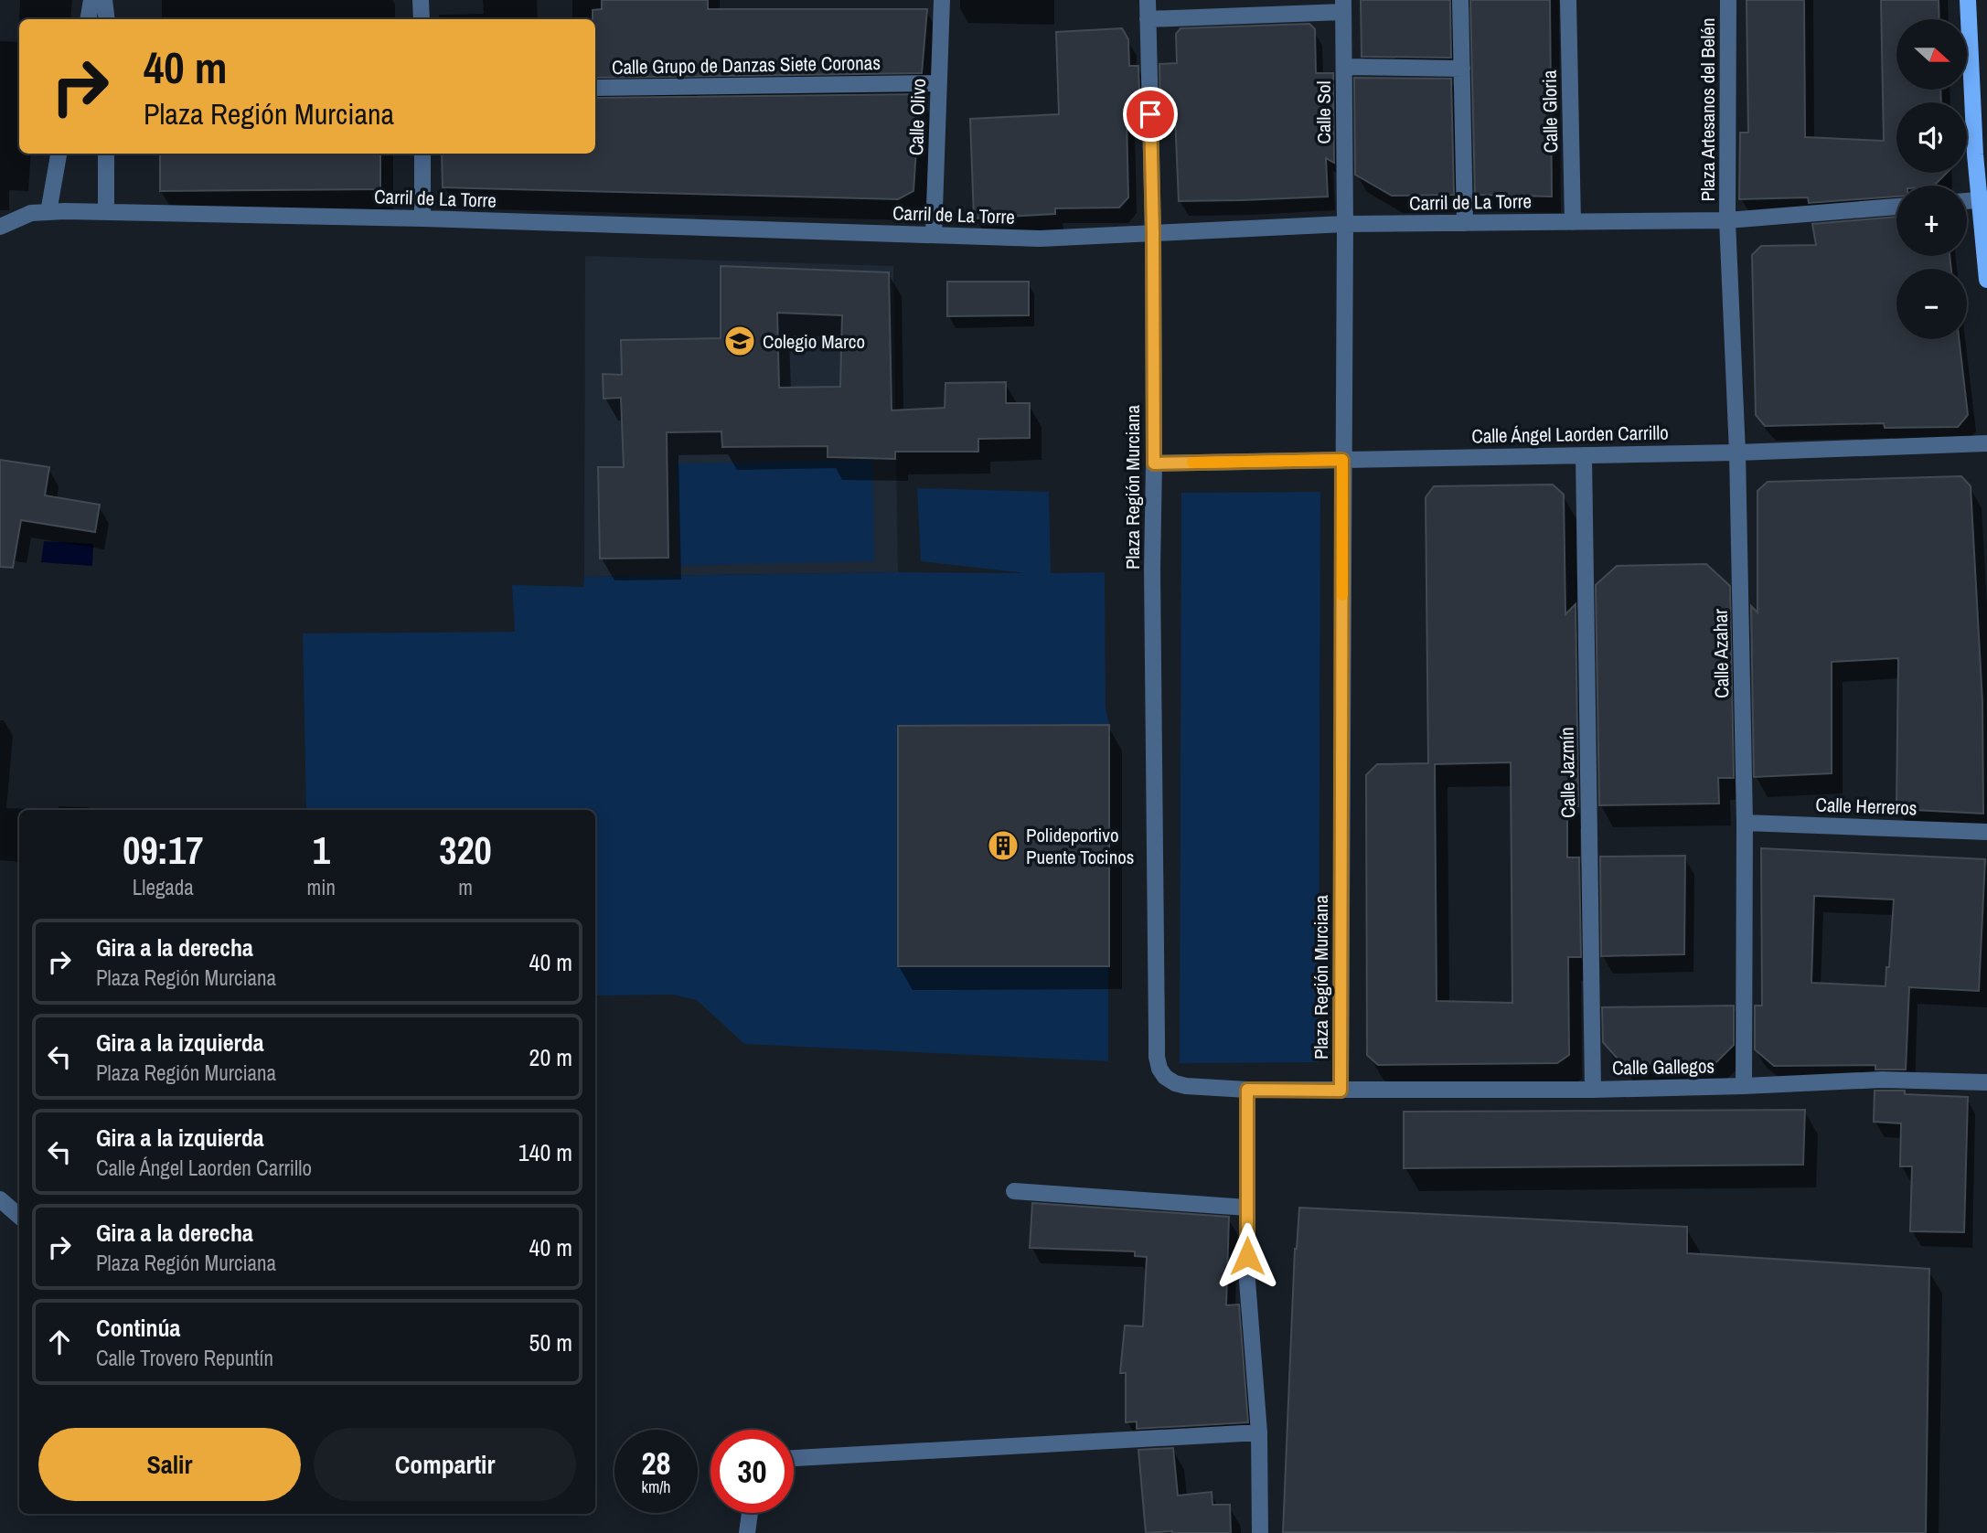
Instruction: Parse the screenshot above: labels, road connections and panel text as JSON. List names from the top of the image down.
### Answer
{
  "streets": {
    "street": [
      "Calle Grupo de Danzas Siete Coronas",
      "Plaza Artesanos del Belén",
      "Calle Gloria",
      "Calle Sol",
      "Calle Olivo",
      "Carril de La Torre",
      "Calle Ángel Laorden Carrillo",
      "Plaza Región Murciana",
      "Calle Azahar",
      "Calle Jazmín",
      "Calle Herreros",
      "Calle Gallegos"
    ]
  },
  "crossings": [
    ["Calle Grupo de Danzas Siete Coronas", "Calle Olivo"],
    ["Plaza Artesanos del Belén", "Carril de La Torre"],
    ["Plaza Artesanos del Belén", "Calle Azahar"],
    ["Calle Gloria", "Carril de La Torre"],
    ["Calle Sol", "Carril de La Torre"],
    ["Calle Sol", "Plaza Región Murciana"],
    ["Calle Olivo", "Carril de La Torre"],
    ["Carril de La Torre", "Plaza Región Murciana"],
    ["Carril de La Torre", "Calle Azahar"],
    ["Calle Ángel Laorden Carrillo", "Plaza Región Murciana"],
    ["Calle Ángel Laorden Carrillo", "Calle Azahar"],
    ["Calle Ángel Laorden Carrillo", "Calle Jazmín"],
    ["Plaza Región Murciana", "Calle Gallegos"],
    ["Calle Azahar", "Calle Herreros"],
    ["Calle Azahar", "Calle Gallegos"],
    ["Calle Jazmín", "Calle Gallegos"]
  ],
  "places": {
    "school or university": ["Colegio Marco"],
    "building": ["Polideportivo Puente Tocinos"]
  },
  "north": "right",
  "page": {
    "map_buttons": ["+", "−"],
    "turn": ["40 m", "Plaza Región Murciana"],
    "eta": [
      "09:17",
      "Llegada",
      "1",
      "min",
      "320",
      "m"
    ],
    "list": [
      {
        "name": "Gira a la derecha",
        "note": "Plaza Región Murciana",
        "value": "40 m"
      },
      {
        "name": "Gira a la izquierda",
        "note": "Plaza Región Murciana",
        "value": "20 m"
      },
      {
        "name": "Gira a la izquierda",
        "note": "Calle Ángel Laorden Carrillo",
        "value": "140 m"
      },
      {
        "name": "Gira a la derecha",
        "note": "Plaza Región Murciana",
        "value": "40 m"
      },
      {
        "name": "Continúa",
        "note": "Calle Trovero Repuntín",
        "value": "50 m"
      }
    ],
    "buttons": ["Salir", "Compartir"],
    "speed": "28 km/h",
    "limit": "30"
  }
}
